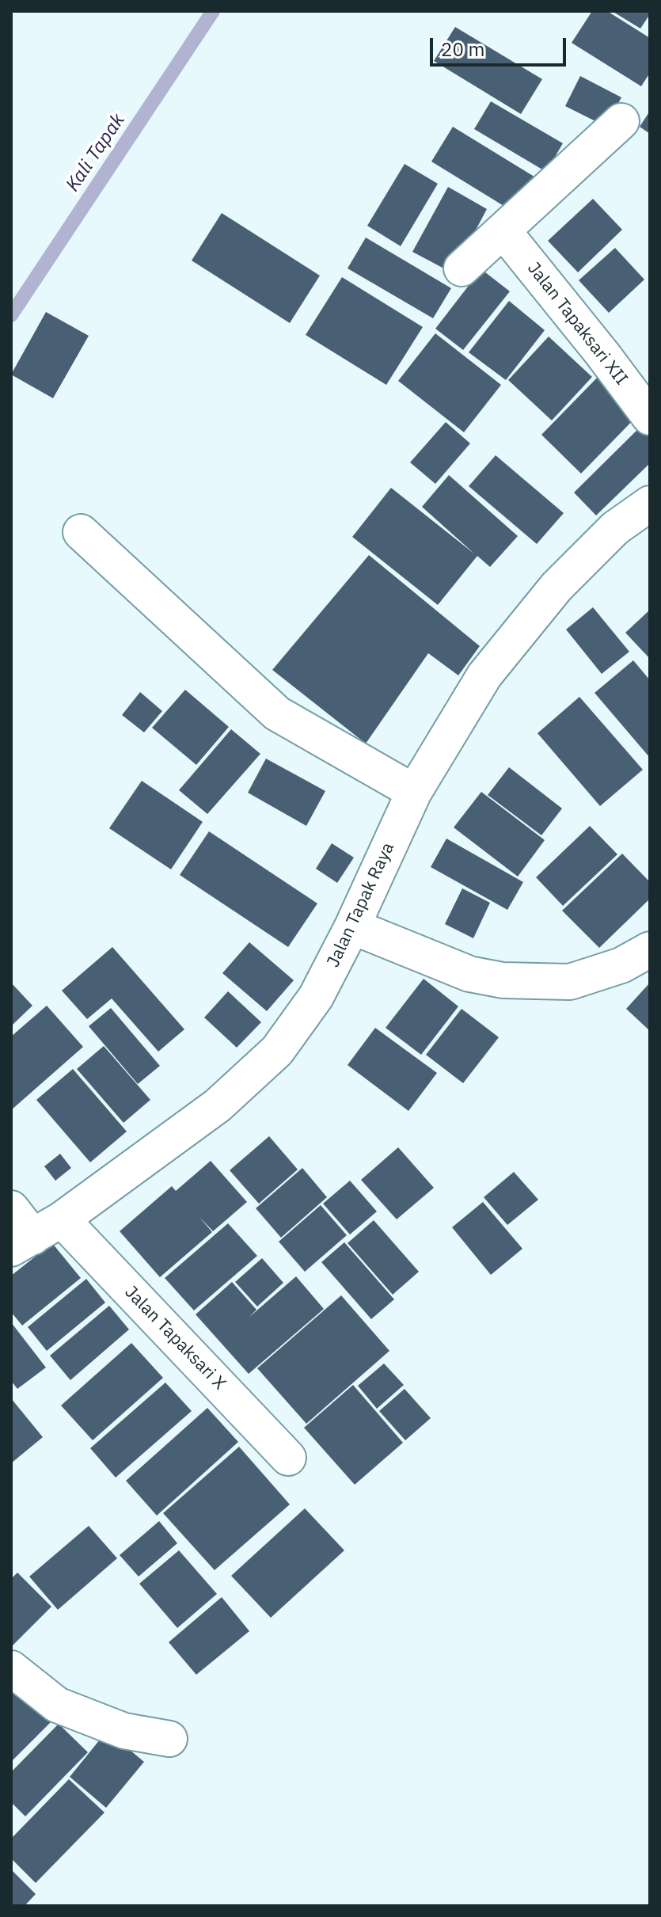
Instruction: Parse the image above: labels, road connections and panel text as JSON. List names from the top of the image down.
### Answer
{
  "streets": {
    "street": ["Jalan Tapaksari XII", "Jalan Tapak Raya", "Jalan Tapaksari X"]
  },
  "crossings": [
    ["Jalan Tapak Raya", "Jalan Tapaksari X"]
  ],
  "water": ["Kali Tapak"],
  "scale_bar": "20 m"
}
